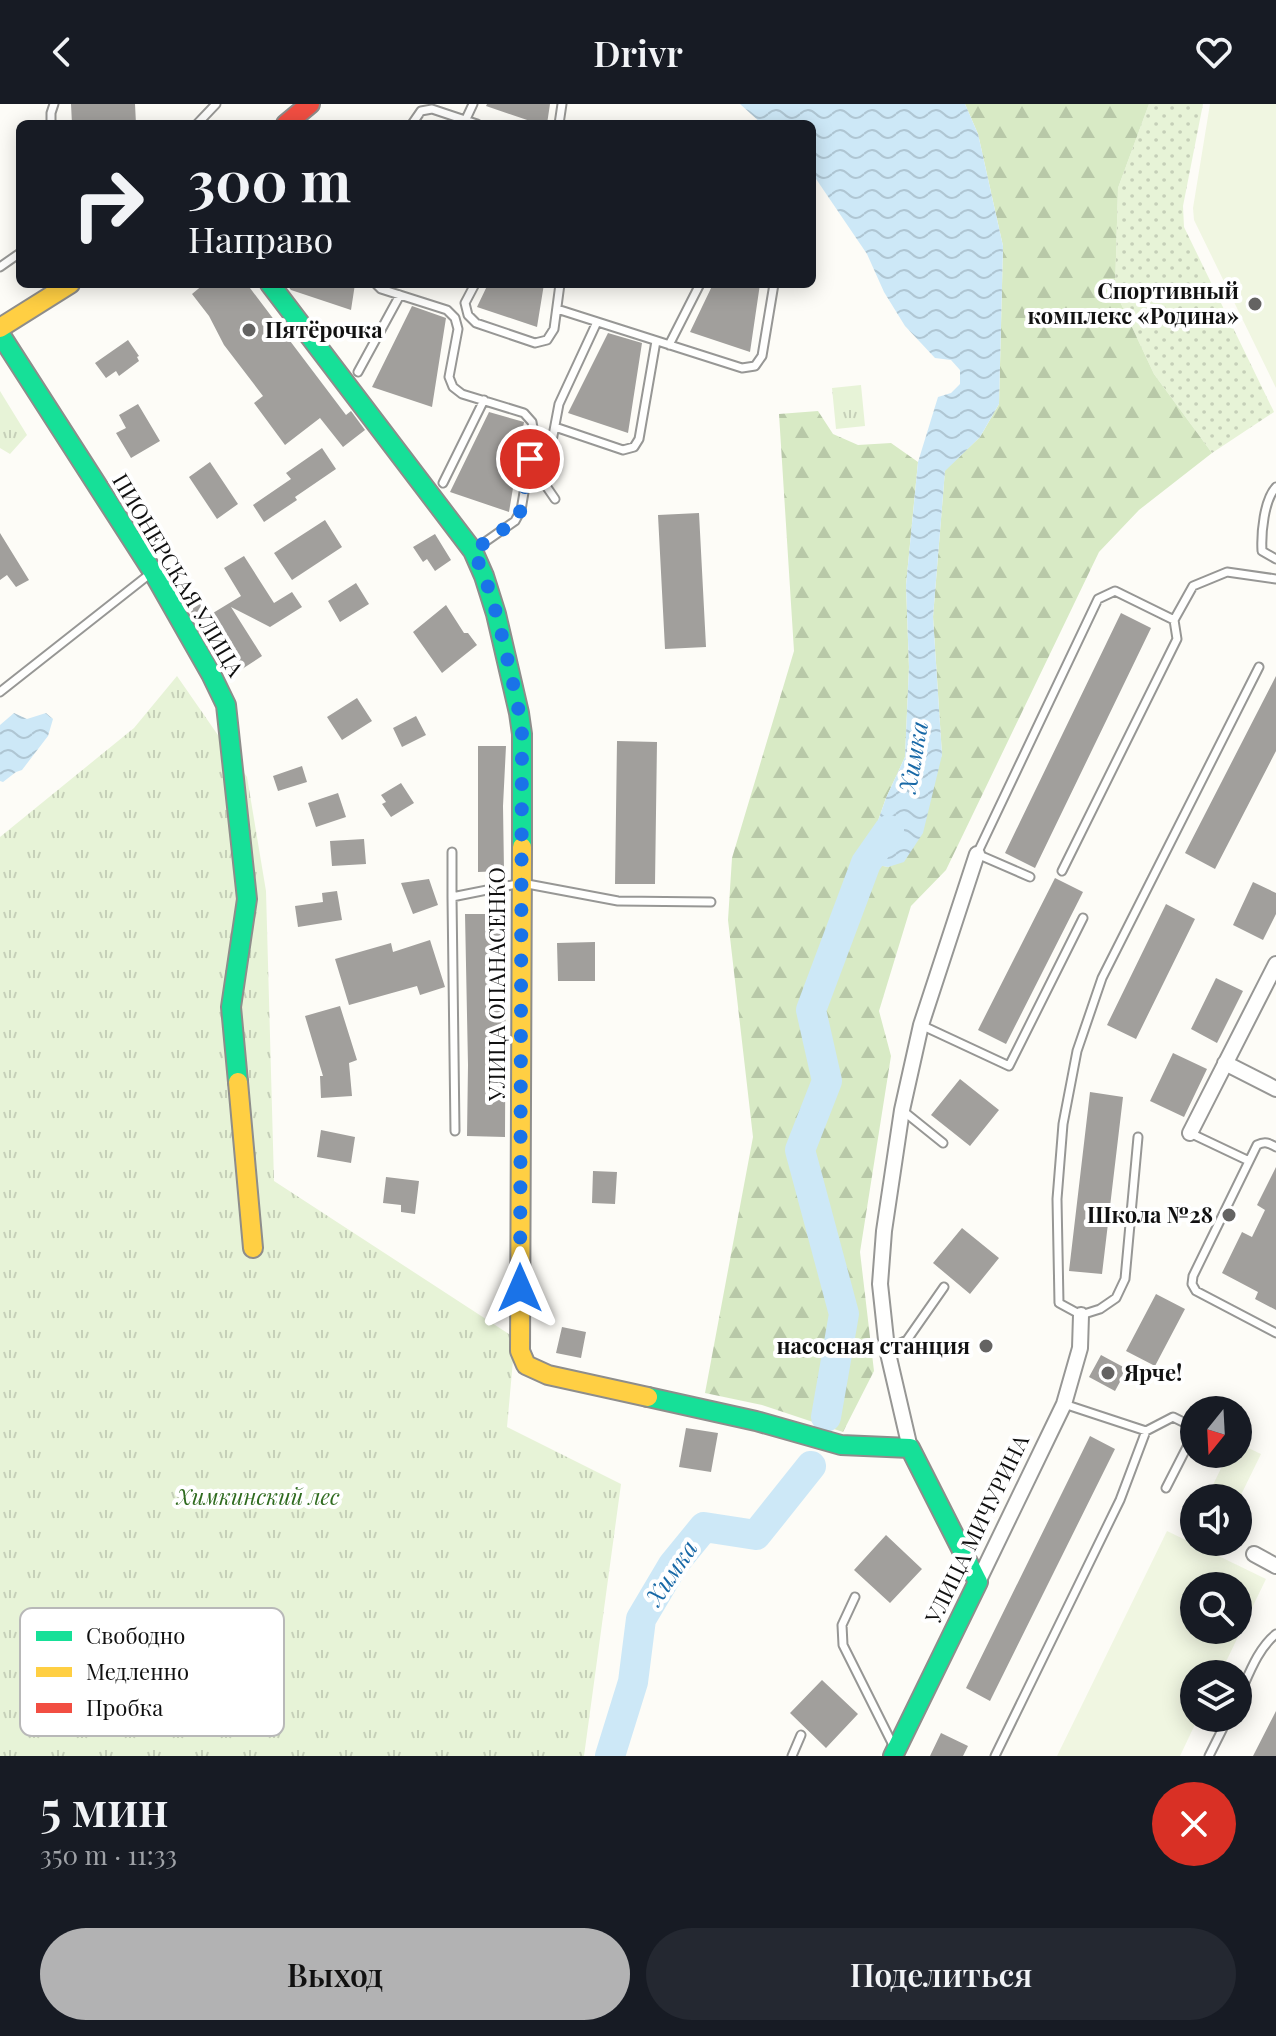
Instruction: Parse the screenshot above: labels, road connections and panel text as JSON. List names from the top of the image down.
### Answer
{
  "streets": {
    "street": ["ПИОНЕРСКАЯ УЛИЦА", "УЛИЦА ОПАНАСЕНКО", "УЛИЦА МИЧУРИНА"]
  },
  "water": ["Химка"],
  "parks": ["Химкинский лес"],
  "places": [
    "Спортивный комплекс «Родина»",
    "Пятёрочка",
    "Школа №28",
    "насосная станция",
    "Ярче!"
  ],
  "legend": ["Свободно", "Медленно", "Пробка"],
  "north": "bottom",
  "page": {
    "header": "Drivr",
    "turn": ["300 m", "Направо"],
    "heading": ["5 мин", "350 m · 11:33"],
    "buttons": ["Выход", "Поделиться"]
  }
}
